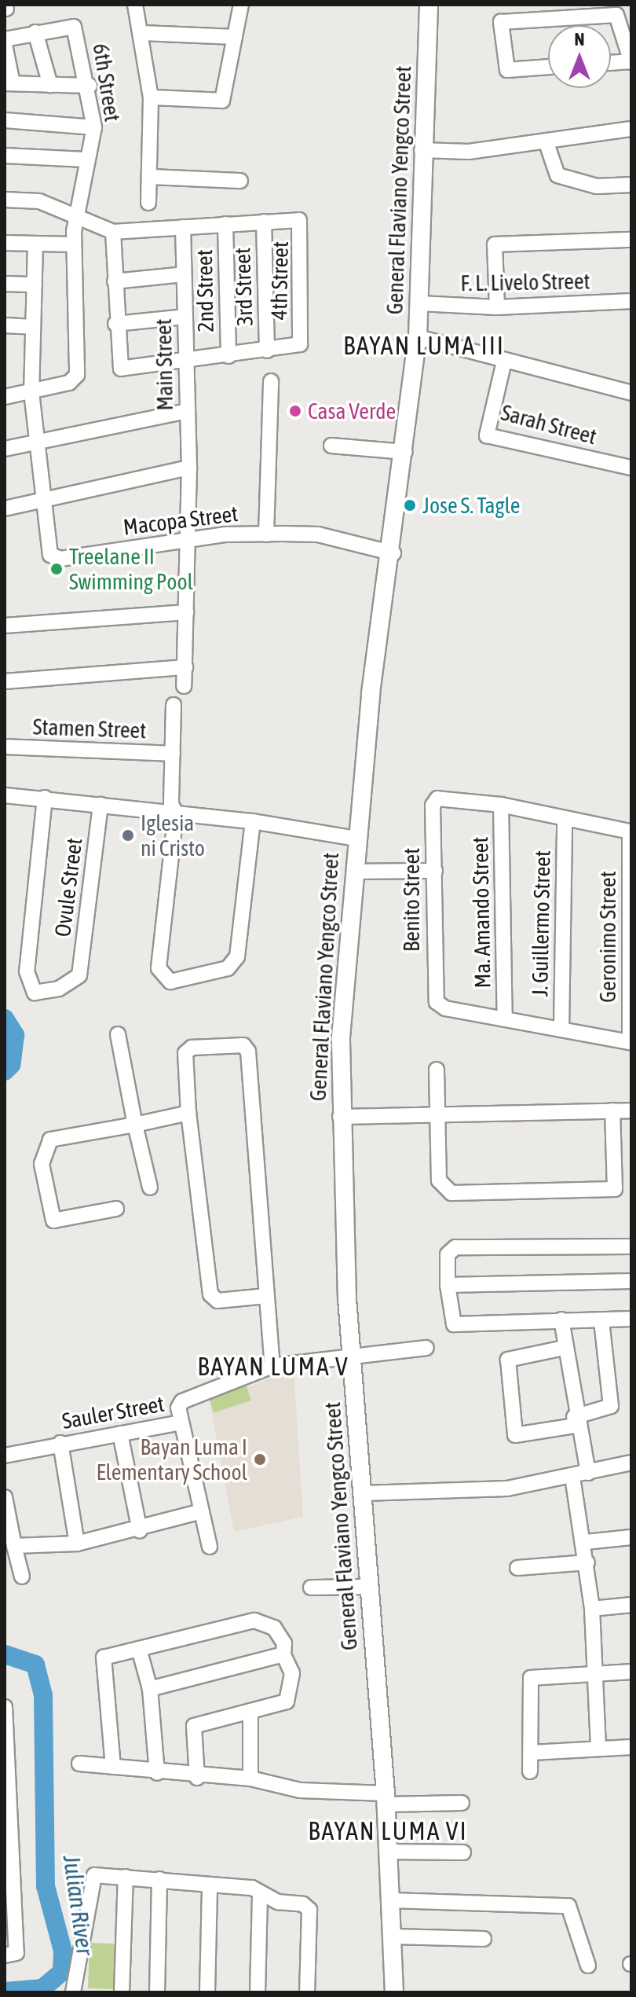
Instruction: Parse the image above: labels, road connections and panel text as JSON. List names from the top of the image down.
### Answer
{
  "streets": {
    "main road": ["General Flaviano Yengco Street"],
    "street": [
      "6th Street",
      "4th Street",
      "F. L. Livelo Street",
      "3rd Street",
      "2nd Street",
      "Main Street",
      "Sarah Street",
      "Macopa Street",
      "Stamen Street",
      "Ovule Street",
      "Benito Street",
      "Ma. Amando Street",
      "J. Guillermo Street",
      "Geronimo Street",
      "Sauler Street"
    ]
  },
  "crossings": [
    ["6th Street", "Macopa Street"],
    ["General Flaviano Yengco Street", "F. L. Livelo Street"],
    ["General Flaviano Yengco Street", "Macopa Street"],
    ["General Flaviano Yengco Street", "Sauler Street"],
    ["4th Street", "3rd Street"],
    ["4th Street", "2nd Street"],
    ["4th Street", "Main Street"],
    ["Main Street", "Macopa Street"],
    ["Benito Street", "Ma. Amando Street"],
    ["J. Guillermo Street", "Geronimo Street"]
  ],
  "districts": ["BAYAN LUMA III", "BAYAN LUMA V", "BAYAN LUMA VI"],
  "water": ["Julian River"],
  "places": [
    "Casa Verde",
    "Jose S. Tagle",
    "Treelane II Swimming Pool",
    "Iglesia ni Cristo",
    "Bayan Luma I Elementary School"
  ],
  "north": "top"
}
